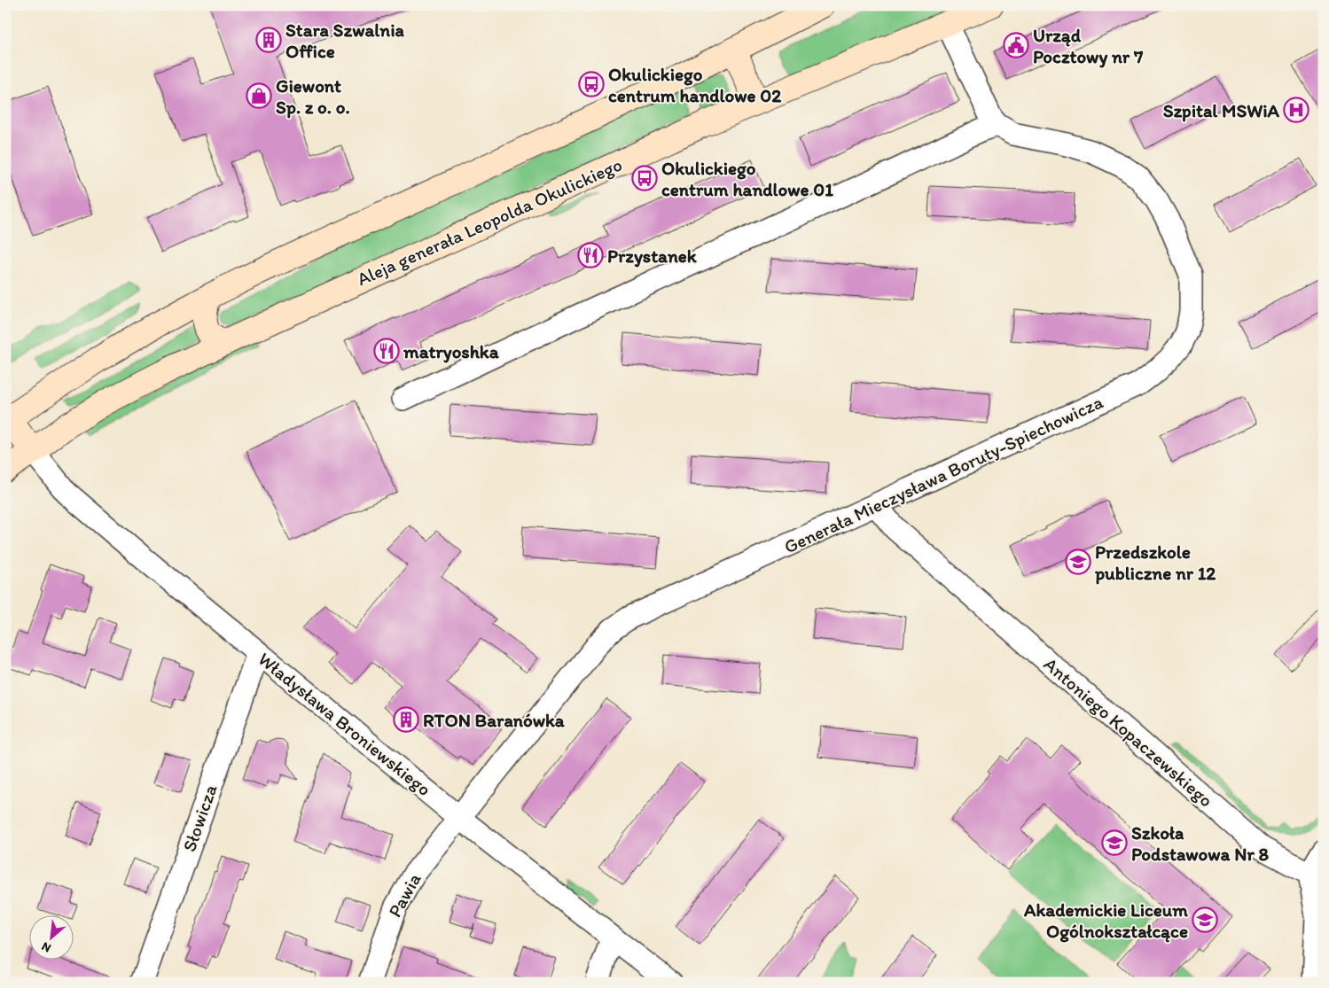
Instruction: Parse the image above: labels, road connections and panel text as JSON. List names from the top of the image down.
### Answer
{
  "streets": {
    "main road": ["Aleja generała Leopolda Okulickiego"],
    "street": [
      "Generała Mieczysława Boruty-Spiechowicza",
      "Władysława Broniewskiego",
      "Antoniego Kopaczewskiego",
      "Słowicza",
      "Pawia"
    ]
  },
  "crossings": [
    ["Aleja generała Leopolda Okulickiego", "Władysława Broniewskiego"],
    ["Generała Mieczysława Boruty-Spiechowicza", "Władysława Broniewskiego"],
    ["Generała Mieczysława Boruty-Spiechowicza", "Antoniego Kopaczewskiego"],
    ["Generała Mieczysława Boruty-Spiechowicza", "Pawia"],
    ["Władysława Broniewskiego", "Słowicza"],
    ["Władysława Broniewskiego", "Pawia"]
  ],
  "places": {
    "building": ["Stara Szwalnia Office", "RTON Baranówka"],
    "public building": ["Urząd Pocztowy nr 7"],
    "bus stop": ["Okulickiego centrum handlowe 02", "Okulickiego centrum handlowe 01"],
    "shop": ["Giewont Sp. z o. o."],
    "hospital": ["Szpital MSWiA"],
    "restaurant": ["Przystanek", "matryoshka"],
    "school or university": ["Przedszkole publiczne nr 12", "Szkoła Podstawowa Nr 8", "Akademickie Liceum Ogólnokształcące"]
  },
  "north": "bottom left"
}
